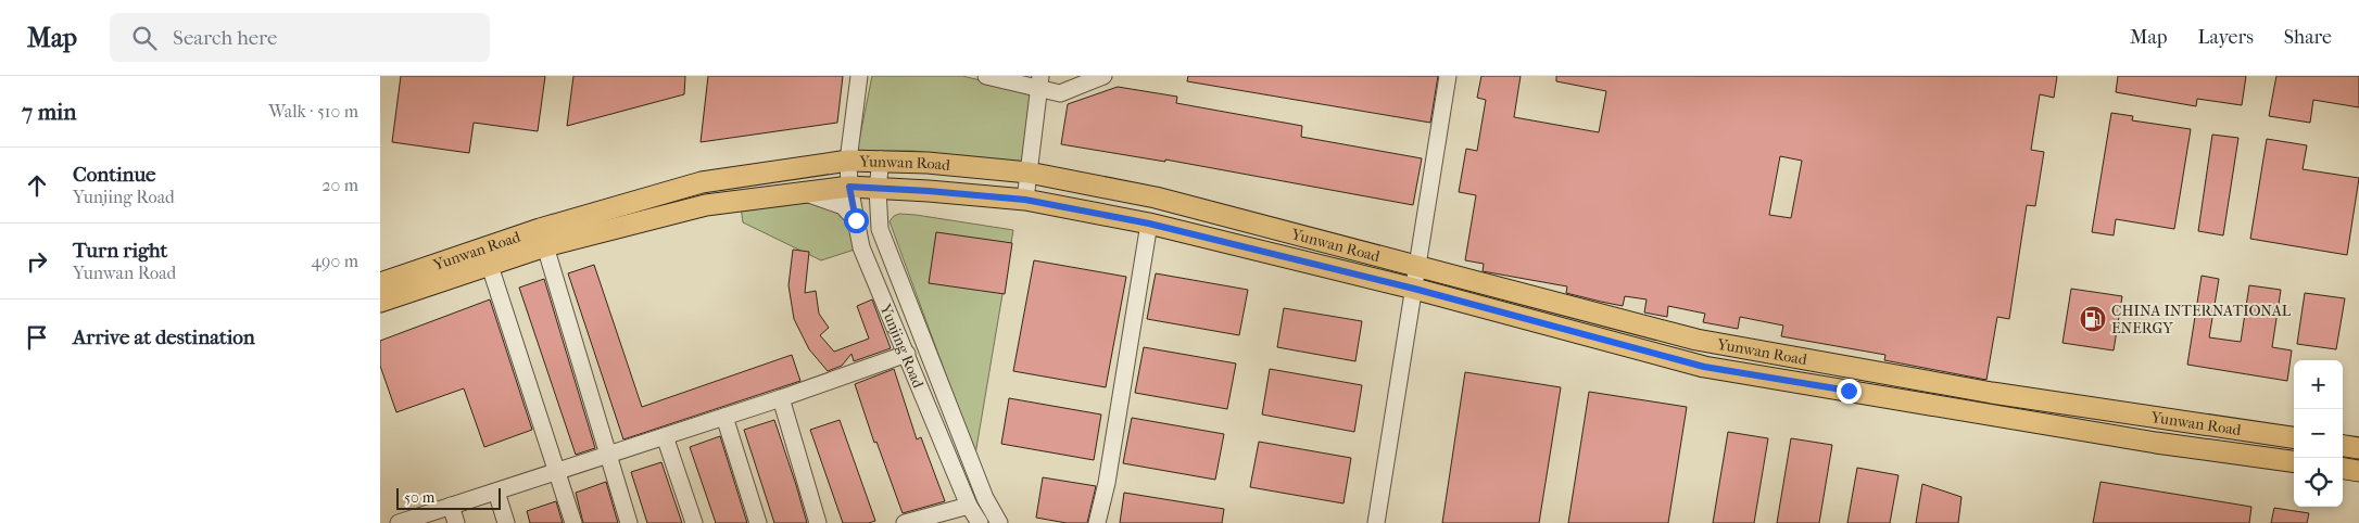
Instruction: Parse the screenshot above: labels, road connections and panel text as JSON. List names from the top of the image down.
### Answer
{
  "streets": {
    "main road": ["Yunwan Road"],
    "street": ["Yunjing Road"]
  },
  "crossings": [
    ["Yunwan Road", "Yunjing Road"]
  ],
  "places": {
    "fuel station": ["CHINA INTERNATIONAL ENERGY"]
  },
  "scale_bar": "50 m",
  "page": {
    "header": "Map",
    "search": "Search here",
    "nav": ["Map", "Layers", "Share"],
    "heading": ["7 min", "Walk · 510 m"],
    "list": [
      ["Continue", "Yunjing Road", "20 m"],
      ["Turn right", "Yunwan Road", "490 m"],
      "Arrive at destination"
    ],
    "map_buttons": ["+", "−"],
    "scale": "50 m"
  }
}
